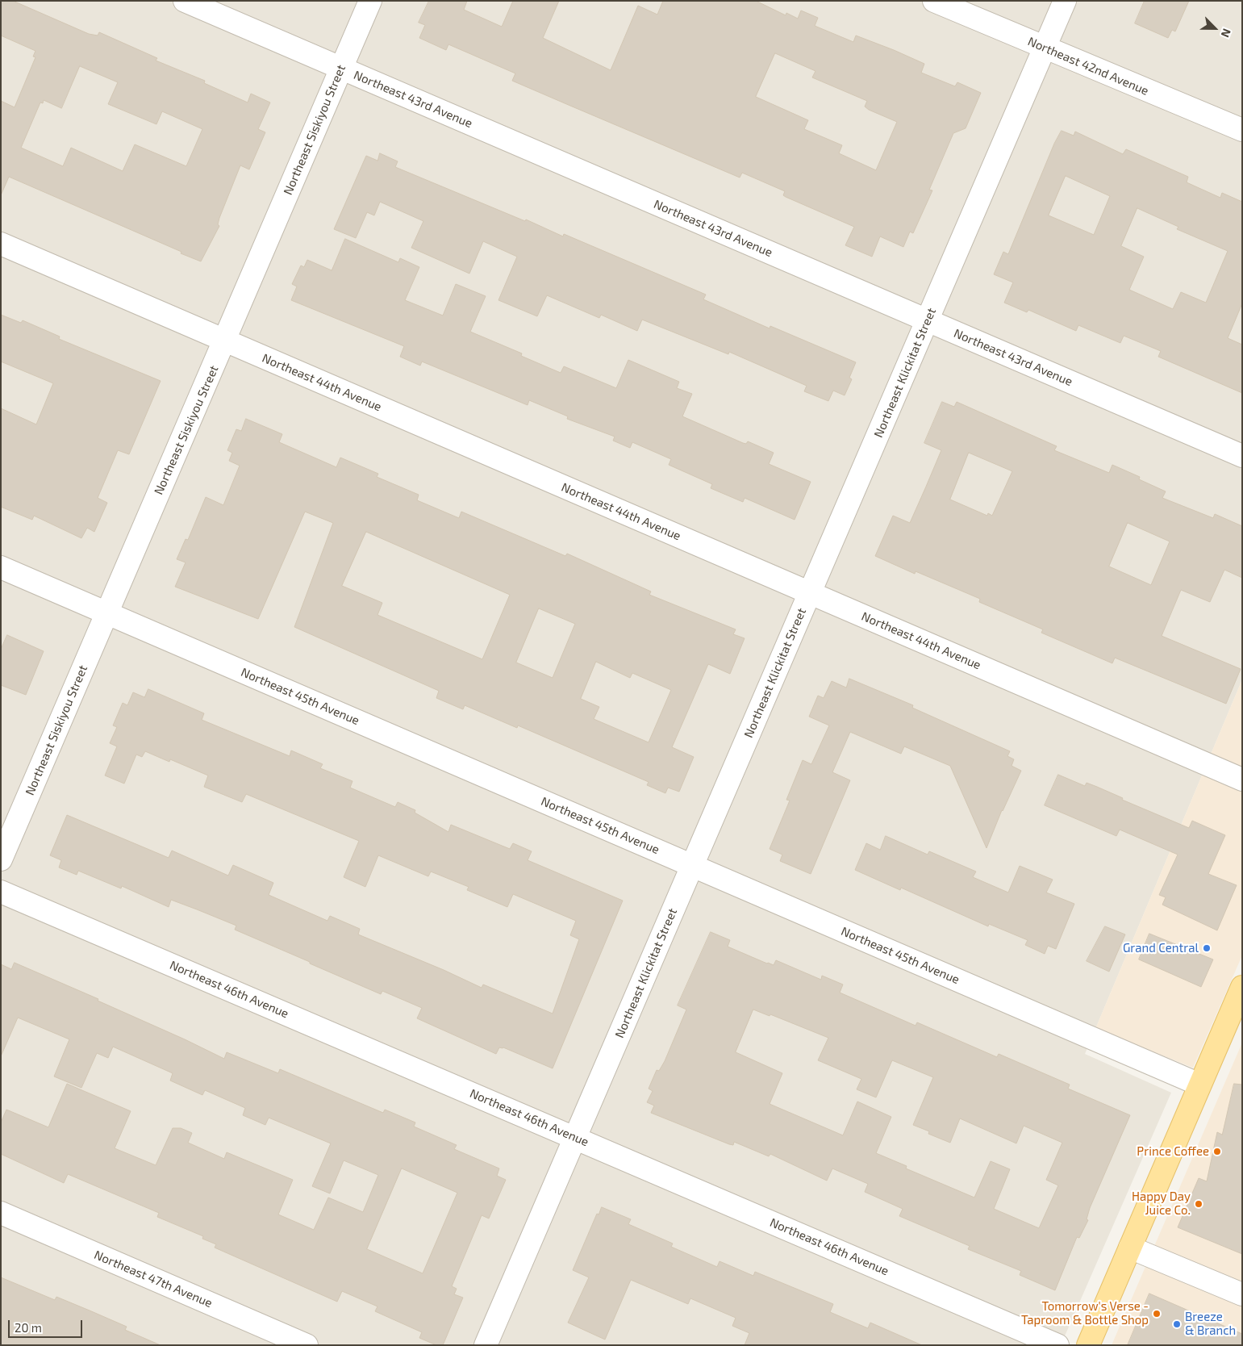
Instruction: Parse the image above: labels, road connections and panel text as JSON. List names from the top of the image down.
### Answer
{
  "streets": {
    "street": [
      "Northeast 42nd Avenue",
      "Northeast 43rd Avenue",
      "Northeast Siskiyou Street",
      "Northeast Klickitat Street",
      "Northeast 44th Avenue",
      "Northeast 45th Avenue",
      "Northeast 46th Avenue",
      "Northeast 47th Avenue"
    ]
  },
  "crossings": [
    ["Northeast 42nd Avenue", "Northeast Klickitat Street"],
    ["Northeast 43rd Avenue", "Northeast Siskiyou Street"],
    ["Northeast 43rd Avenue", "Northeast Klickitat Street"],
    ["Northeast Siskiyou Street", "Northeast 44th Avenue"],
    ["Northeast Siskiyou Street", "Northeast 45th Avenue"],
    ["Northeast Klickitat Street", "Northeast 44th Avenue"],
    ["Northeast Klickitat Street", "Northeast 45th Avenue"],
    ["Northeast Klickitat Street", "Northeast 46th Avenue"]
  ],
  "places": [
    "Grand Central",
    "Prince Coffee",
    "Happy Day Juice Co.",
    "Tomorrow's Verse - Taproom & Bottle Shop",
    "Breeze & Branch"
  ],
  "scale_bar": "20 m",
  "north": "bottom right"
}
